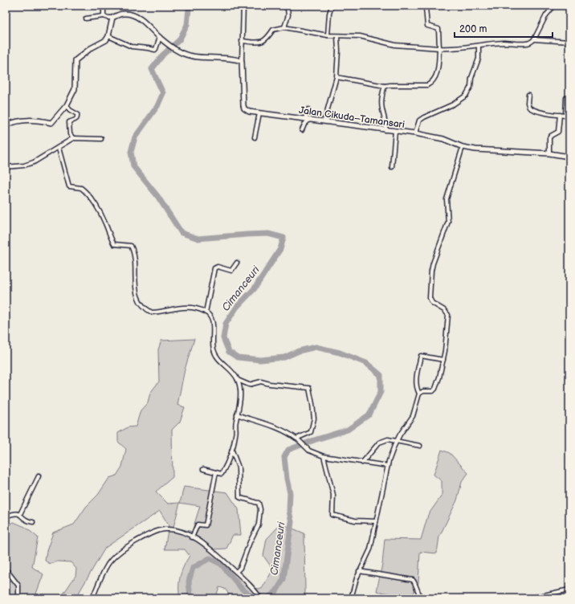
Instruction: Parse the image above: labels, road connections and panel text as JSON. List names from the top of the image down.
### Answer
{
  "streets": {
    "street": ["Jalan Cikuda–Tamansari"]
  },
  "water": ["Cimanceuri"],
  "scale_bar": "200 m"
}
